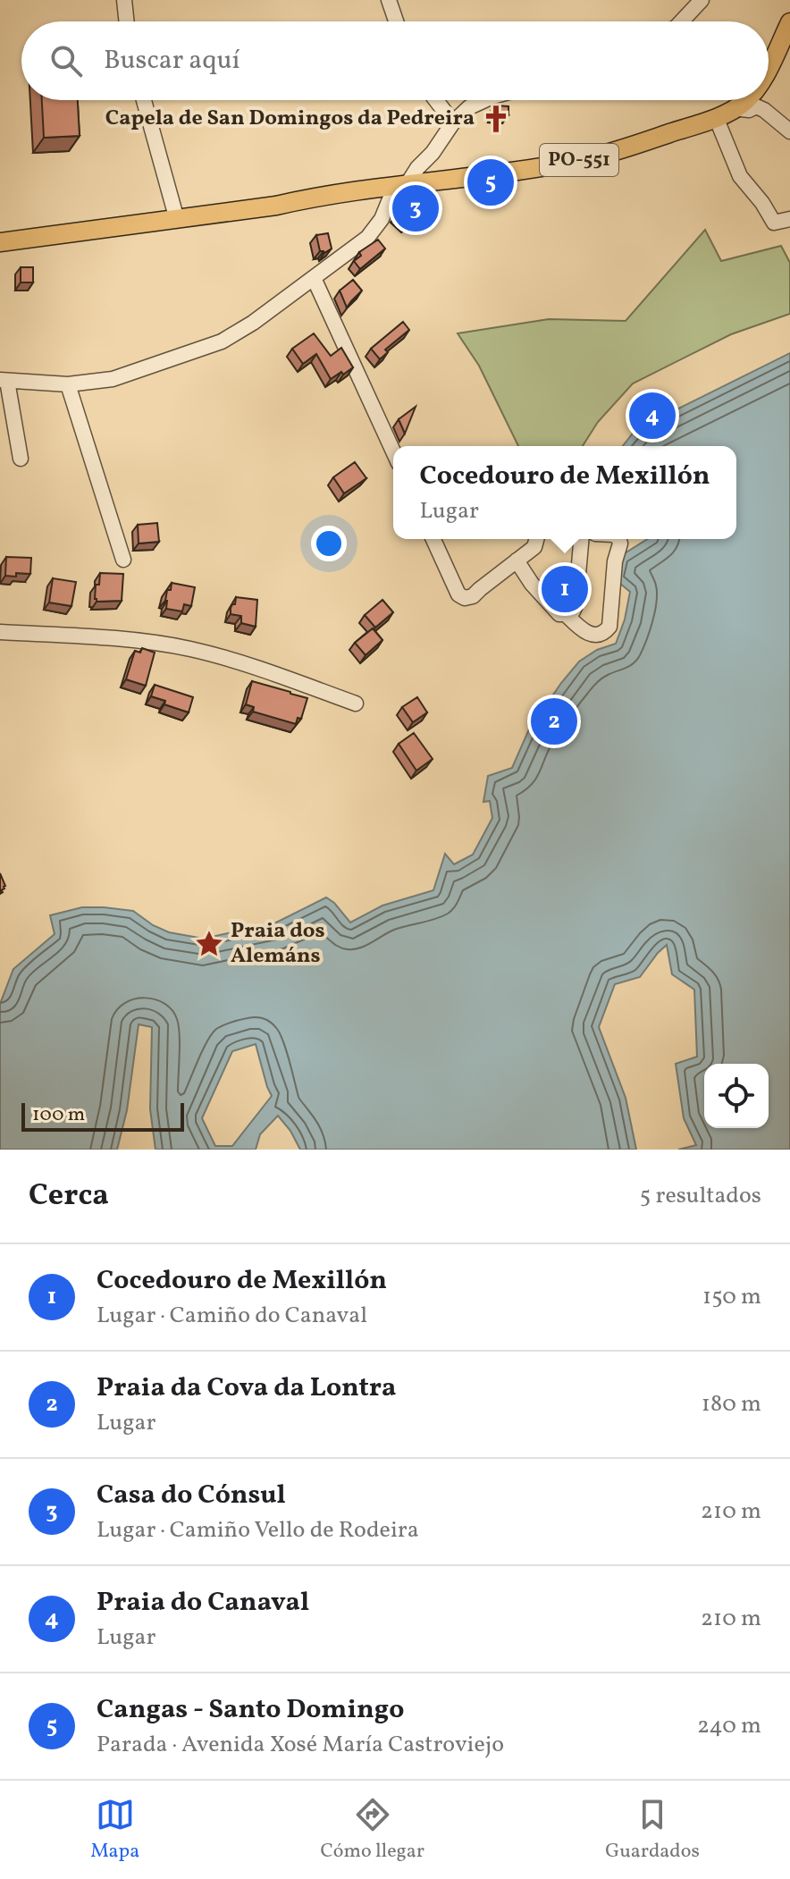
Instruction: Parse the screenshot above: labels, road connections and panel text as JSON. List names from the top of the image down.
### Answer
{
  "streets": {
    "main road": ["PO-551"]
  },
  "places": {
    "church": ["Capela de San Domingos da Pedreira"],
    "place": ["Praia dos Alemáns"]
  },
  "scale_bar": "100 m",
  "page": {
    "search": "Buscar aquí",
    "pins": [
      "5",
      "3",
      "4",
      "1",
      "2"
    ],
    "popup": ["Cocedouro de Mexillón", "Lugar"],
    "scale": "100 m",
    "heading": ["Cerca", "5 resultados"],
    "list": [
      {
        "mark": "1",
        "name": "Cocedouro de Mexillón",
        "note": "Lugar · Camiño do Canaval",
        "value": "150 m"
      },
      {
        "mark": "2",
        "name": "Praia da Cova da Lontra",
        "note": "Lugar",
        "value": "180 m"
      },
      {
        "mark": "3",
        "name": "Casa do Cónsul",
        "note": "Lugar · Camiño Vello de Rodeira",
        "value": "210 m"
      },
      {
        "mark": "4",
        "name": "Praia do Canaval",
        "note": "Lugar",
        "value": "210 m"
      },
      {
        "mark": "5",
        "name": "Cangas - Santo Domingo",
        "note": "Parada · Avenida Xosé María Castroviejo",
        "value": "240 m"
      }
    ],
    "nav": ["Mapa", "Cómo llegar", "Guardados"]
  }
}
